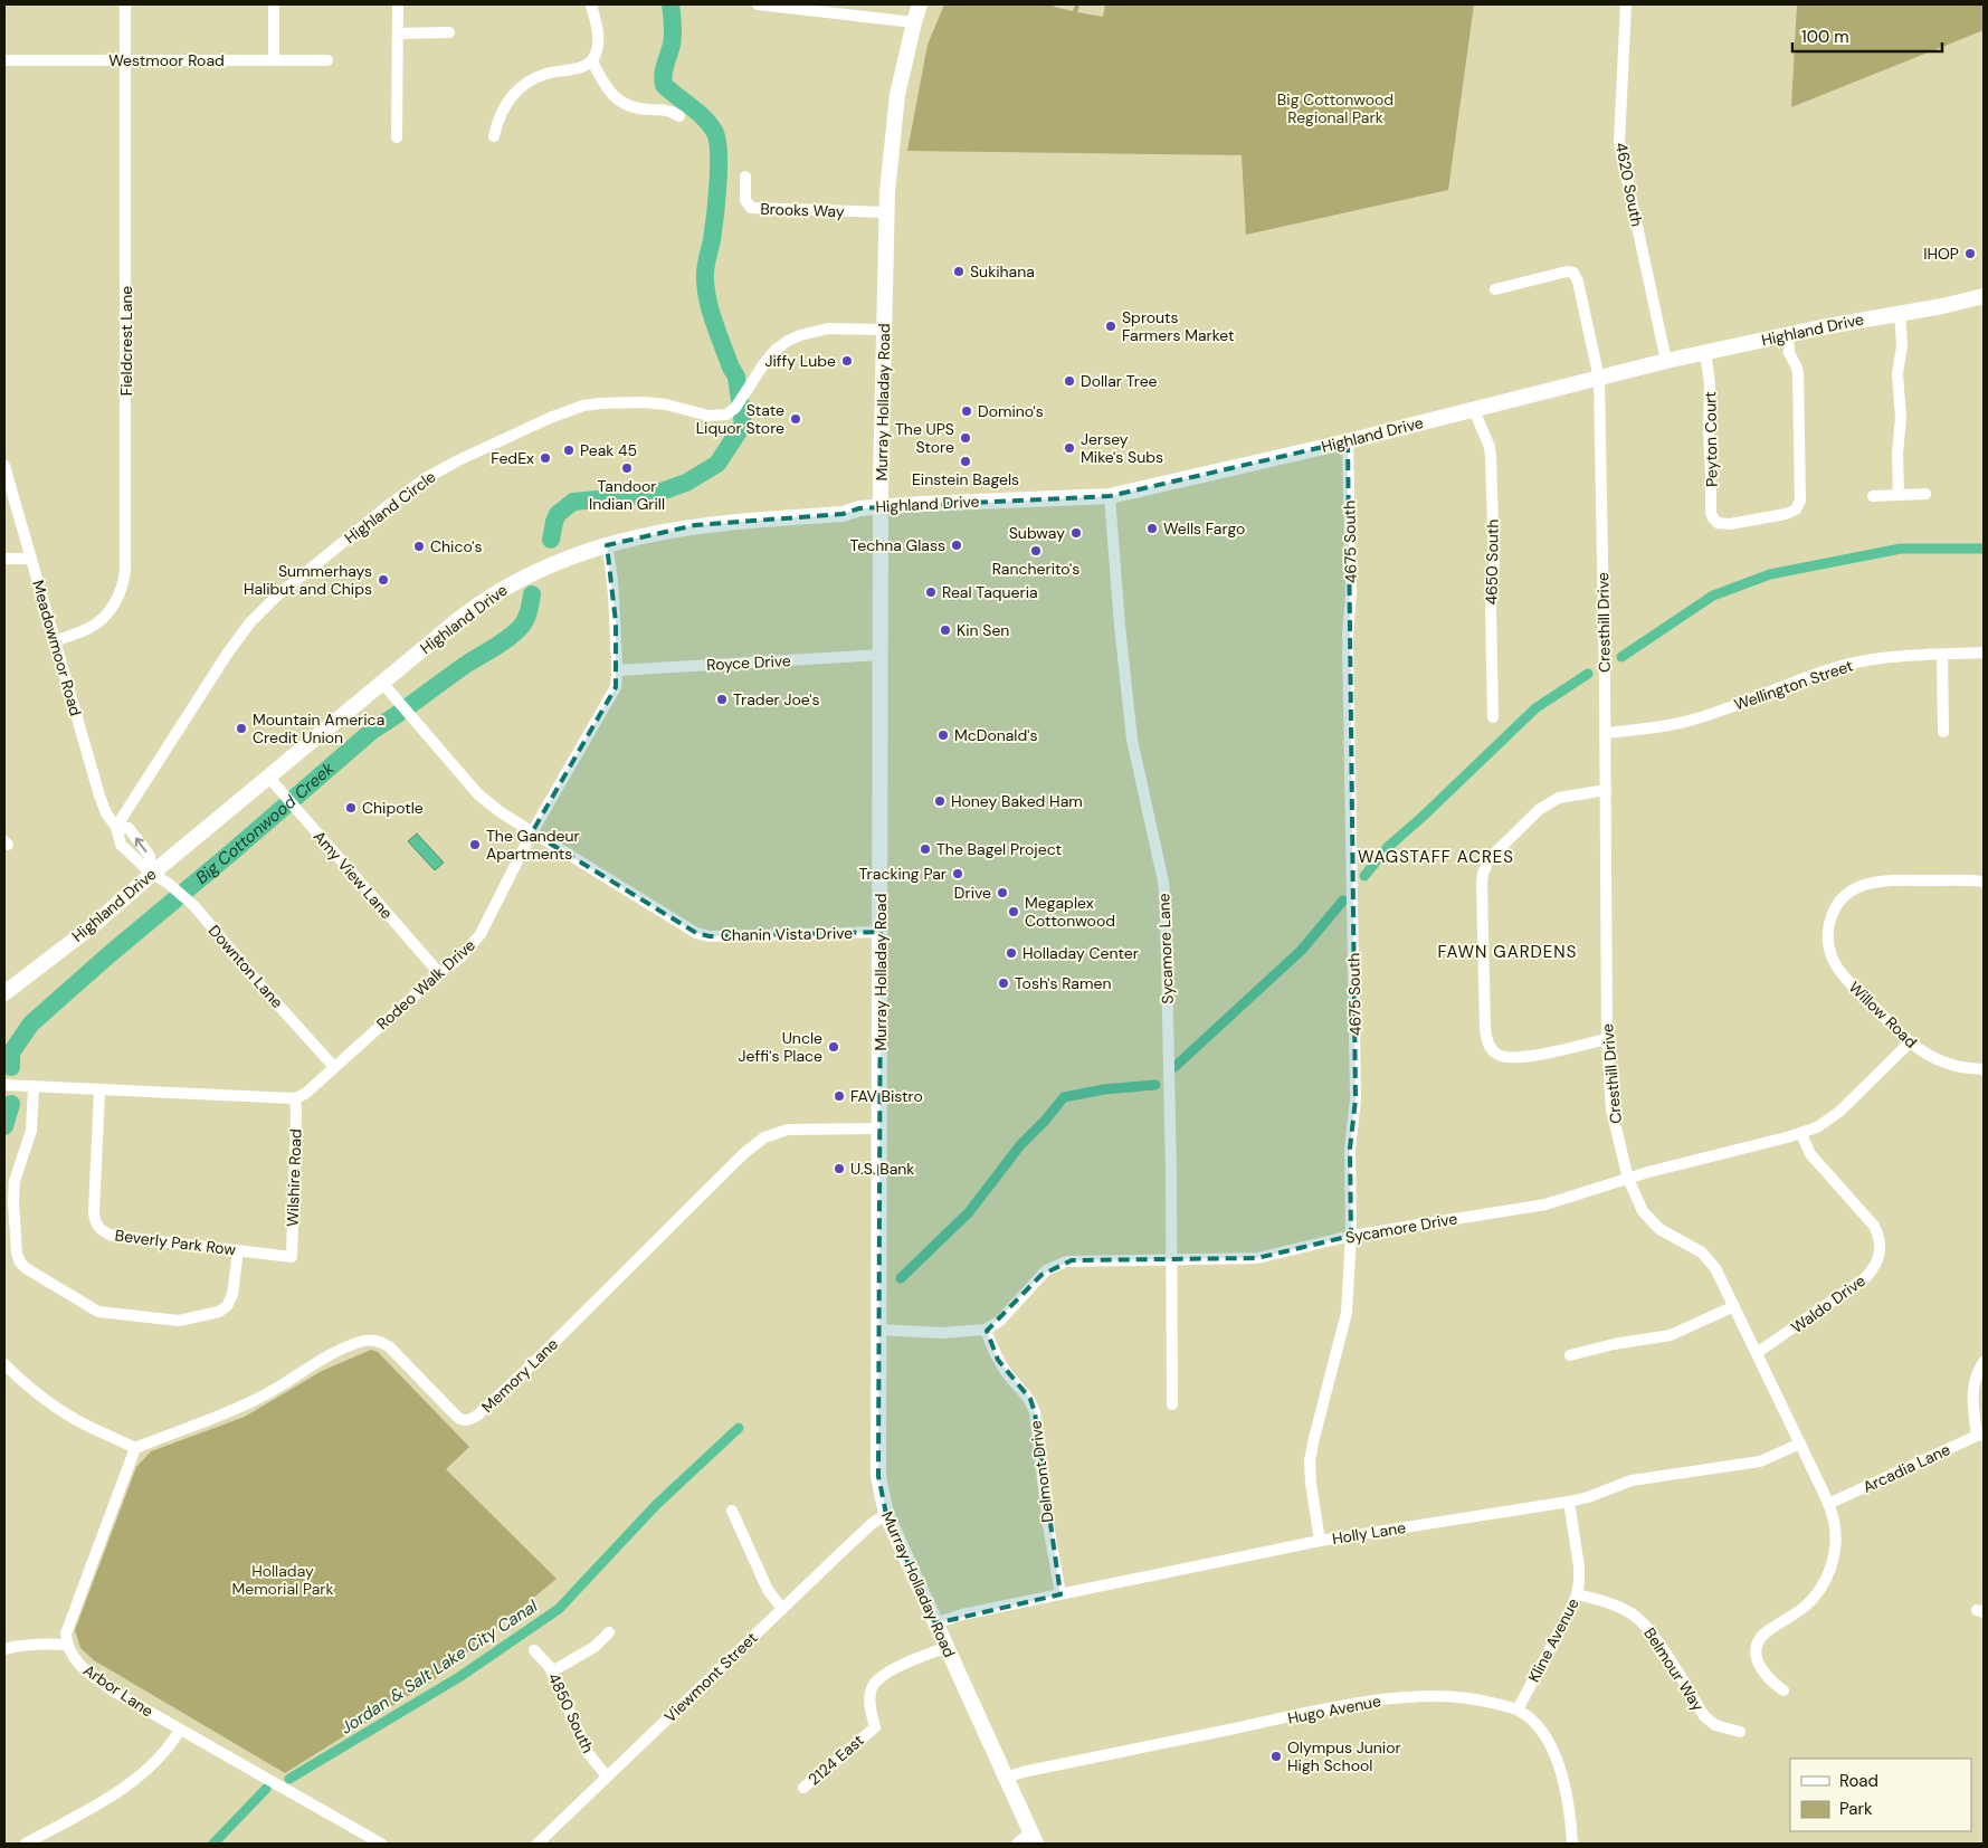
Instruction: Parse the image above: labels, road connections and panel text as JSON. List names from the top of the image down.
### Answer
{
  "streets": {
    "main road": ["Highland Drive", "Murray Holladay Road"],
    "street": [
      "Westmoor Road",
      "4620 South",
      "Brooks Way",
      "Fieldcrest Lane",
      "Peyton Court",
      "Highland Circle",
      "4675 South",
      "4650 South",
      "Cresthill Drive",
      "Meadowmoor Road",
      "Royce Drive",
      "Wellington Street",
      "Amy View Lane",
      "Chanin Vista Drive",
      "Sycamore Lane",
      "Downton Lane",
      "Rodeo Walk Drive",
      "Willow Road",
      "Wilshire Road",
      "Sycamore Drive",
      "Beverly Park Row",
      "Waldo Drive",
      "Memory Lane",
      "Arcadia Lane",
      "Delmont Drive",
      "Holly Lane",
      "Kline Avenue",
      "Belmour Way",
      "Viewmont Street",
      "Arbor Lane",
      "Hugo Avenue",
      "4850 South",
      "2124 East"
    ]
  },
  "crossings": [
    ["Westmoor Road", "Fieldcrest Lane"],
    ["4620 South", "Highland Drive"],
    ["Brooks Way", "Murray Holladay Road"],
    ["Highland Drive", "Murray Holladay Road"],
    ["Highland Drive", "Peyton Court"],
    ["Highland Drive", "4675 South"],
    ["Highland Drive", "4650 South"],
    ["Highland Drive", "Cresthill Drive"],
    ["Highland Drive", "Meadowmoor Road"],
    ["Highland Drive", "Amy View Lane"],
    ["Highland Drive", "Chanin Vista Drive"],
    ["Highland Drive", "Sycamore Lane"],
    ["Highland Drive", "Downton Lane"],
    ["Highland Drive", "Rodeo Walk Drive"],
    ["Fieldcrest Lane", "Meadowmoor Road"],
    ["Murray Holladay Road", "Highland Circle"],
    ["Murray Holladay Road", "Royce Drive"],
    ["Murray Holladay Road", "Chanin Vista Drive"],
    ["Murray Holladay Road", "Memory Lane"],
    ["Murray Holladay Road", "Holly Lane"],
    ["Murray Holladay Road", "Viewmont Street"],
    ["Murray Holladay Road", "Hugo Avenue"],
    ["Murray Holladay Road", "2124 East"],
    ["Highland Circle", "Meadowmoor Road"],
    ["4675 South", "Sycamore Drive"],
    ["4675 South", "Holly Lane"],
    ["Cresthill Drive", "Wellington Street"],
    ["Cresthill Drive", "Sycamore Drive"],
    ["Cresthill Drive", "Waldo Drive"],
    ["Cresthill Drive", "Arcadia Lane"],
    ["Cresthill Drive", "Holly Lane"],
    ["Meadowmoor Road", "Downton Lane"],
    ["Royce Drive", "Rodeo Walk Drive"],
    ["Amy View Lane", "Rodeo Walk Drive"],
    ["Chanin Vista Drive", "Rodeo Walk Drive"],
    ["Sycamore Lane", "Sycamore Drive"],
    ["Downton Lane", "Rodeo Walk Drive"],
    ["Rodeo Walk Drive", "Wilshire Road"],
    ["Willow Road", "Sycamore Drive"],
    ["Wilshire Road", "Beverly Park Row"],
    ["Sycamore Drive", "Waldo Drive"],
    ["Sycamore Drive", "Delmont Drive"],
    ["Delmont Drive", "Holly Lane"],
    ["Holly Lane", "Kline Avenue"],
    ["Kline Avenue", "Belmour Way"],
    ["Kline Avenue", "Hugo Avenue"],
    ["Viewmont Street", "4850 South"]
  ],
  "districts": ["WAGSTAFF ACRES", "FAWN GARDENS"],
  "water": ["Big Cottonwood Creek", "Jordan & Salt Lake City Canal"],
  "parks": ["Big Cottonwood Regional Park", "Holladay Memorial Park"],
  "places": [
    "IHOP",
    "Sukihana",
    "Sprouts Farmers Market",
    "Jiffy Lube",
    "Dollar Tree",
    "Domino's",
    "State Liquor Store",
    "The UPS Store",
    "Jersey Mike's Subs",
    "Peak 45",
    "FedEx",
    "Einstein Bagels",
    "Tandoor Indian Grill",
    "Wells Fargo",
    "Subway",
    "Techna Glass",
    "Chico's",
    "Rancherito's",
    "Summerhays Halibut and Chips",
    "Real Taqueria",
    "Kin Sen",
    "Trader Joe's",
    "Mountain America Credit Union",
    "McDonald's",
    "Honey Baked Ham",
    "Chipotle",
    "The Gandeur Apartments",
    "The Bagel Project",
    "Tracking Par",
    "Drive",
    "Megaplex Cottonwood",
    "Holladay Center",
    "Tosh's Ramen",
    "Uncle Jeffi's Place",
    "FAV Bistro",
    "U.S. Bank",
    "Olympus Junior High School"
  ],
  "legend": ["Road", "Park"],
  "scale_bar": "100 m"
}
